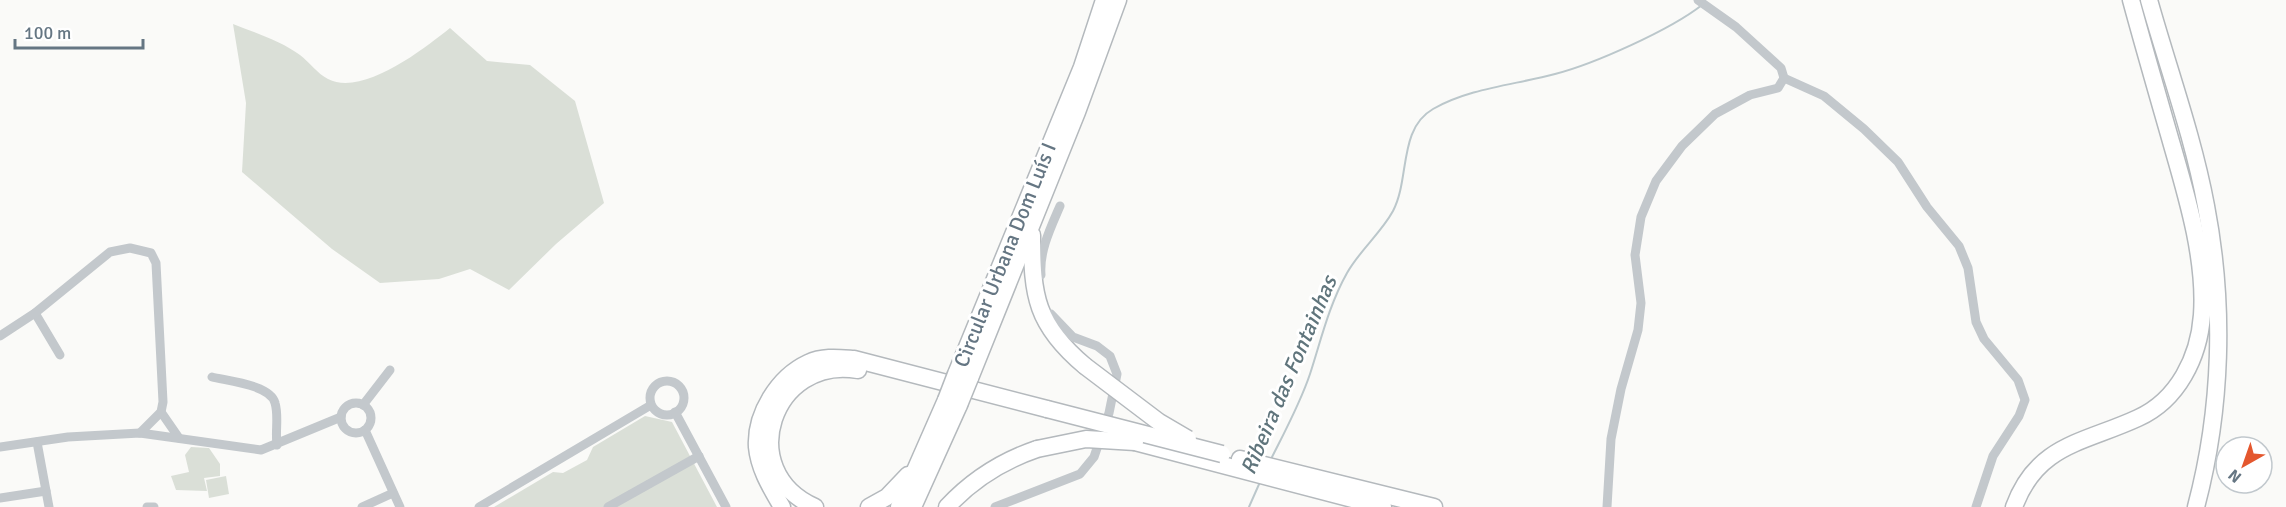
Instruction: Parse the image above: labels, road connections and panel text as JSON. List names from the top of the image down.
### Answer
{
  "streets": {
    "highway": ["Circular Urbana Dom Luís I"]
  },
  "water": ["Ribeira das Fontainhas"],
  "scale_bar": "100 m",
  "north": "bottom left"
}
